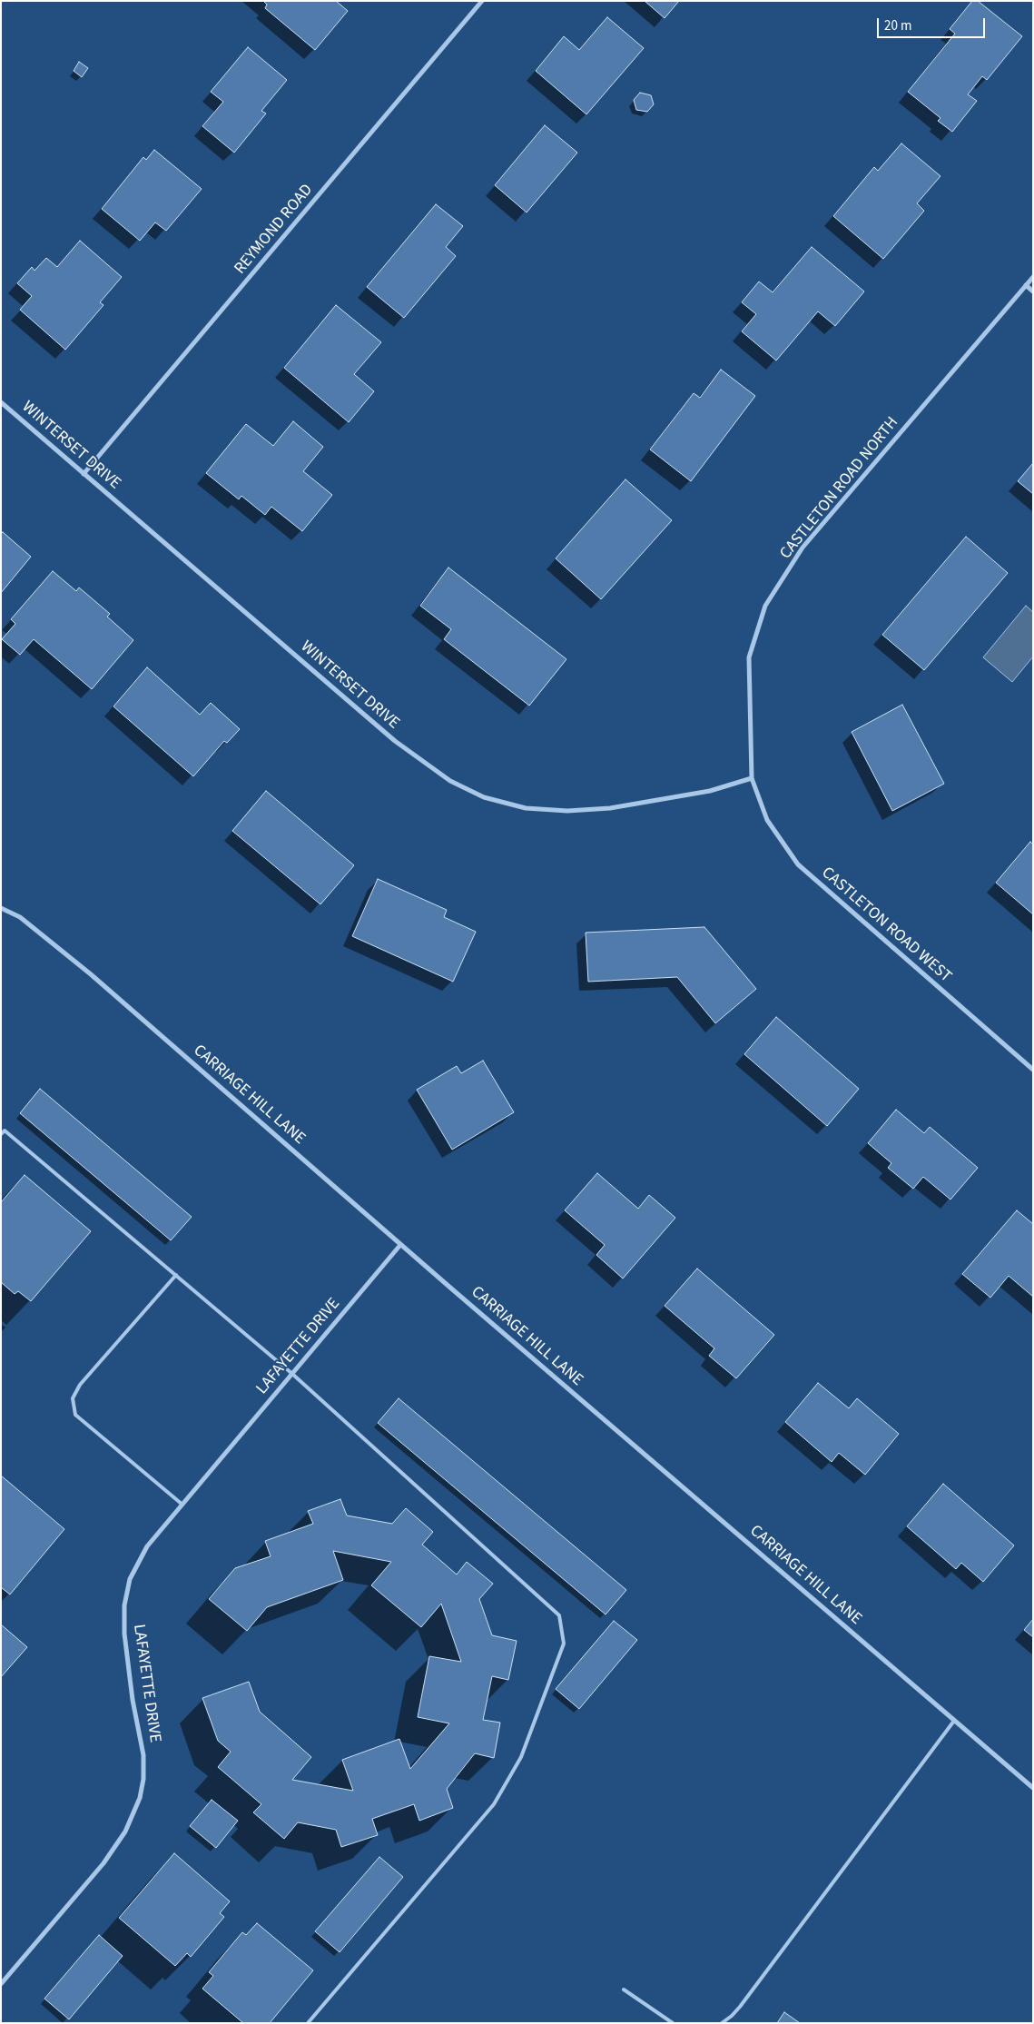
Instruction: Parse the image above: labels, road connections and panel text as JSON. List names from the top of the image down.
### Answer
{
  "streets": {
    "street": [
      "REYMOND ROAD",
      "WINTERSET DRIVE",
      "CASTLETON ROAD NORTH",
      "CASTLETON ROAD WEST",
      "CARRIAGE HILL LANE",
      "LAFAYETTE DRIVE"
    ]
  },
  "crossings": [
    ["REYMOND ROAD", "WINTERSET DRIVE"],
    ["WINTERSET DRIVE", "CASTLETON ROAD NORTH"],
    ["WINTERSET DRIVE", "CASTLETON ROAD WEST"],
    ["CASTLETON ROAD NORTH", "CASTLETON ROAD WEST"],
    ["CARRIAGE HILL LANE", "LAFAYETTE DRIVE"]
  ],
  "scale_bar": "20 m"
}
